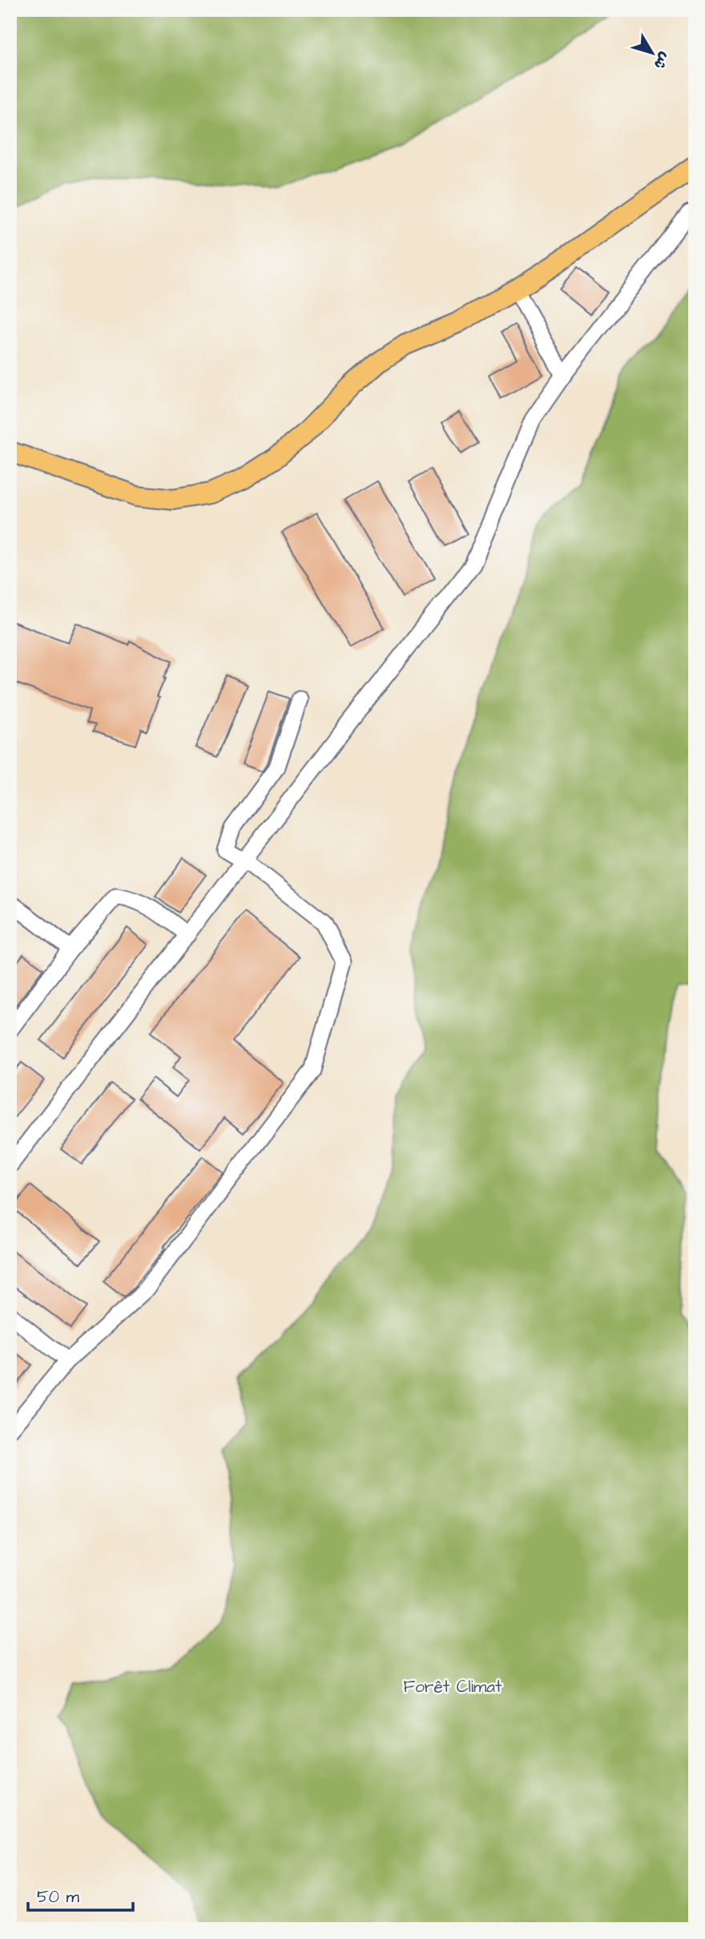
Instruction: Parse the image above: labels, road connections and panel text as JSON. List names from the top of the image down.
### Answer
{
  "parks": ["Forêt Climat"],
  "scale_bar": "50 m",
  "north": "bottom right"
}
